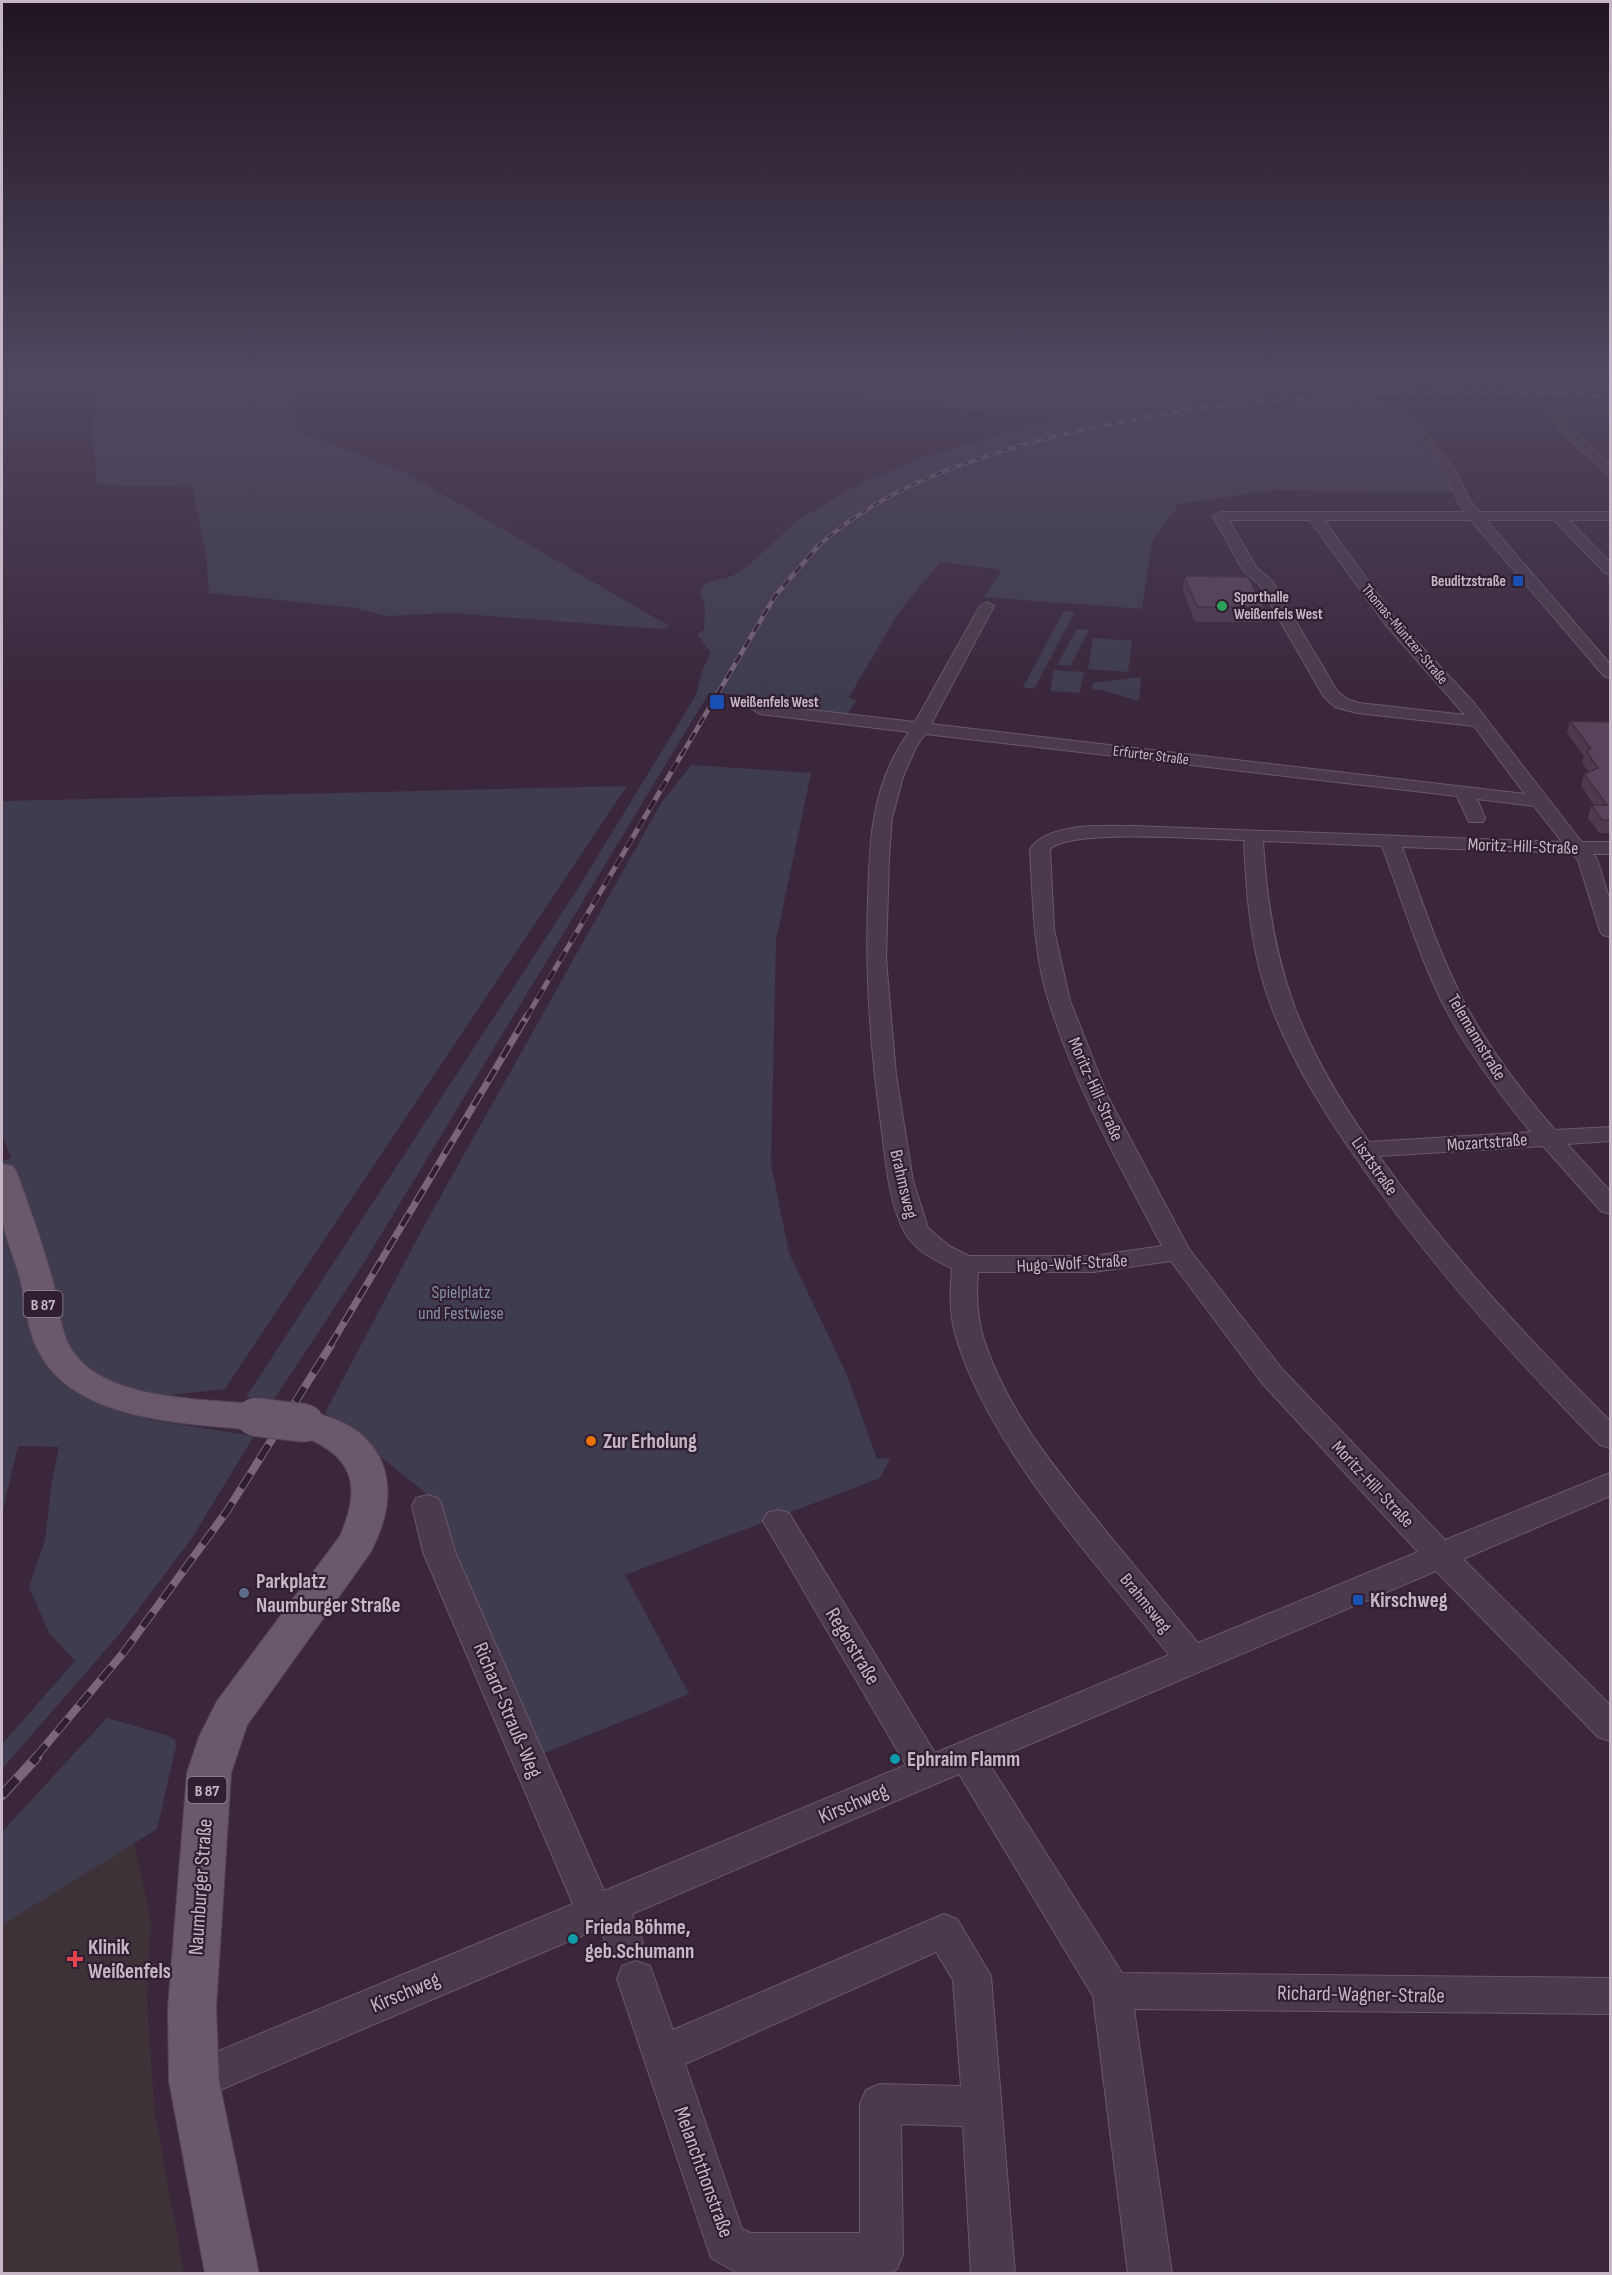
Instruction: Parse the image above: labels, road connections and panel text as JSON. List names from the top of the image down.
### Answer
{
  "streets": {
    "main road": ["B 87", "Naumburger Straße"],
    "street": [
      "Thomas-Müntzer-Straße",
      "Erfurter Straße",
      "Moritz-Hill-Straße",
      "Telemannstraße",
      "Mozartstraße",
      "Lisztstraße",
      "Brahmsweg",
      "Hugo-Wolf-Straße",
      "Regerstraße",
      "Richard-Strauß-Weg",
      "Kirschweg",
      "Richard-Wagner-Straße",
      "Melanchthonstraße"
    ]
  },
  "crossings": [
    ["Thomas-Müntzer-Straße", "Erfurter Straße"],
    ["Thomas-Müntzer-Straße", "Moritz-Hill-Straße"],
    ["Erfurter Straße", "Brahmsweg"],
    ["Moritz-Hill-Straße", "Telemannstraße"],
    ["Moritz-Hill-Straße", "Lisztstraße"],
    ["Moritz-Hill-Straße", "Hugo-Wolf-Straße"],
    ["Moritz-Hill-Straße", "Kirschweg"],
    ["Telemannstraße", "Mozartstraße"],
    ["Mozartstraße", "Lisztstraße"],
    ["Brahmsweg", "Hugo-Wolf-Straße"],
    ["Brahmsweg", "Kirschweg"],
    ["Regerstraße", "Kirschweg"],
    ["Richard-Strauß-Weg", "Kirschweg"],
    ["Kirschweg", "Naumburger Straße"]
  ],
  "parks": ["Spielplatz und Festwiese"],
  "places": {
    "transit": ["Beuditzstraße", "Weißenfels West", "Kirschweg"],
    "other": [
      "Sporthalle Weißenfels West",
      "Zur Erholung",
      "Parkplatz Naumburger Straße",
      "Ephraim Flamm",
      "Frieda Böhme, geb.Schumann"
    ],
    "health": ["Klinik Weißenfels"]
  }
}
